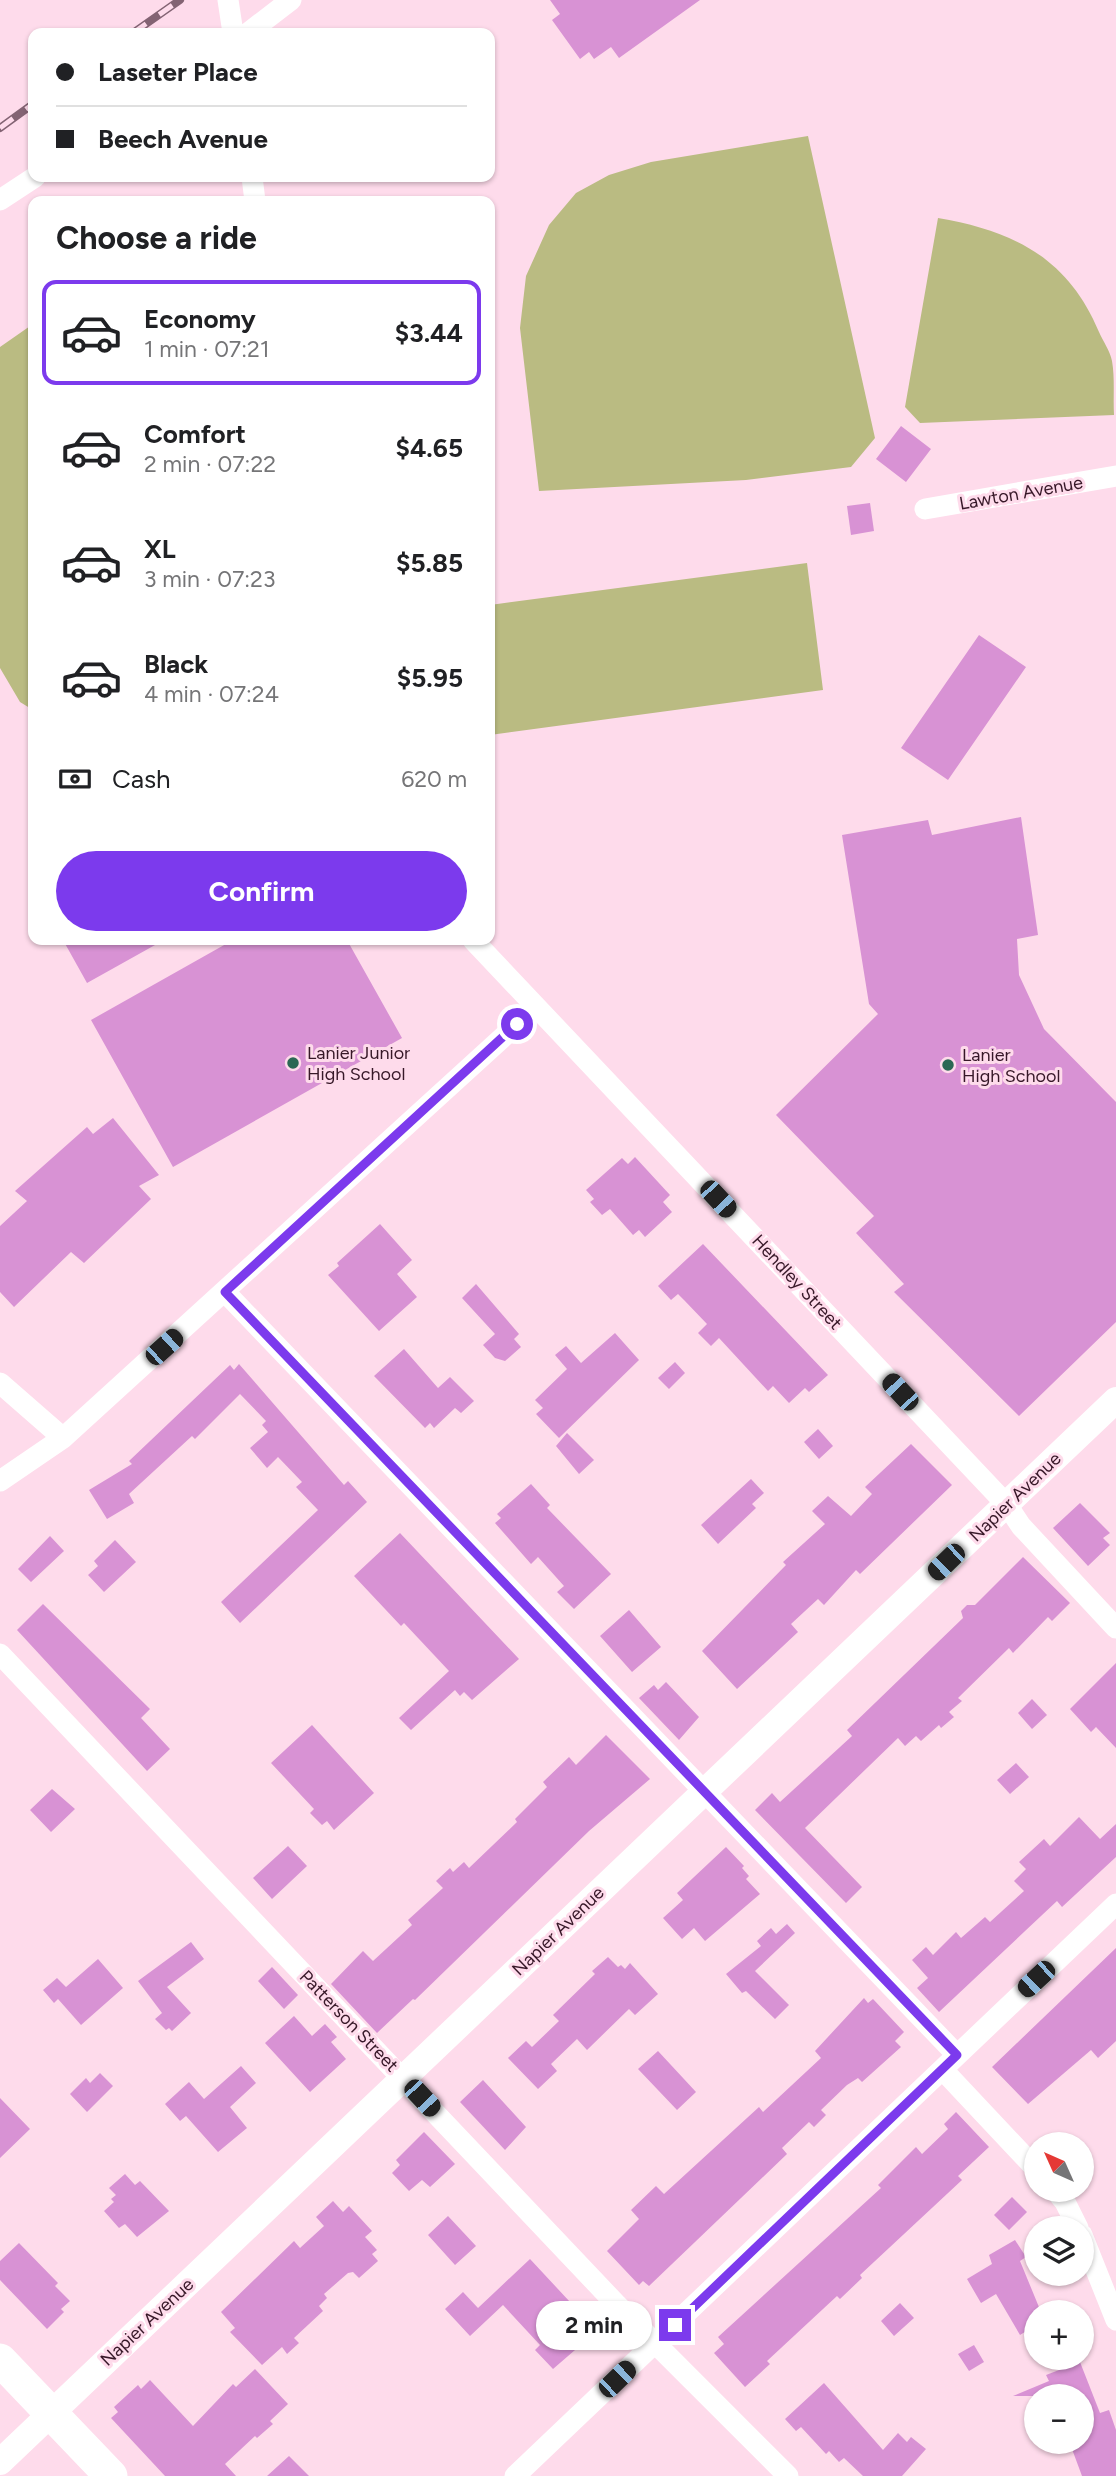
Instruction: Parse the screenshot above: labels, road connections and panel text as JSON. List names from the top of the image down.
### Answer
{
  "streets": {
    "street": [
      "Lawton Avenue",
      "Hendley Street",
      "Napier Avenue",
      "Patterson Street"
    ]
  },
  "crossings": [
    ["Hendley Street", "Napier Avenue"],
    ["Napier Avenue", "Patterson Street"]
  ],
  "places": ["Lanier Junior High School", "Lanier High School"],
  "north": "top left",
  "page": {
    "banner": ["Laseter Place", "Beech Avenue"],
    "heading": "Choose a ride",
    "list": [
      {
        "name": "Economy",
        "note": "1 min · 07:21",
        "value": "$3.44"
      },
      {
        "name": "Comfort",
        "note": "2 min · 07:22",
        "value": "$4.65"
      },
      {
        "name": "XL",
        "note": "3 min · 07:23",
        "value": "$5.85"
      },
      {
        "name": "Black",
        "note": "4 min · 07:24",
        "value": "$5.95"
      }
    ],
    "pay": ["Cash", "620 m"],
    "buttons": "Confirm",
    "map_buttons": ["+", "−"],
    "bubble": "2 min"
  }
}
